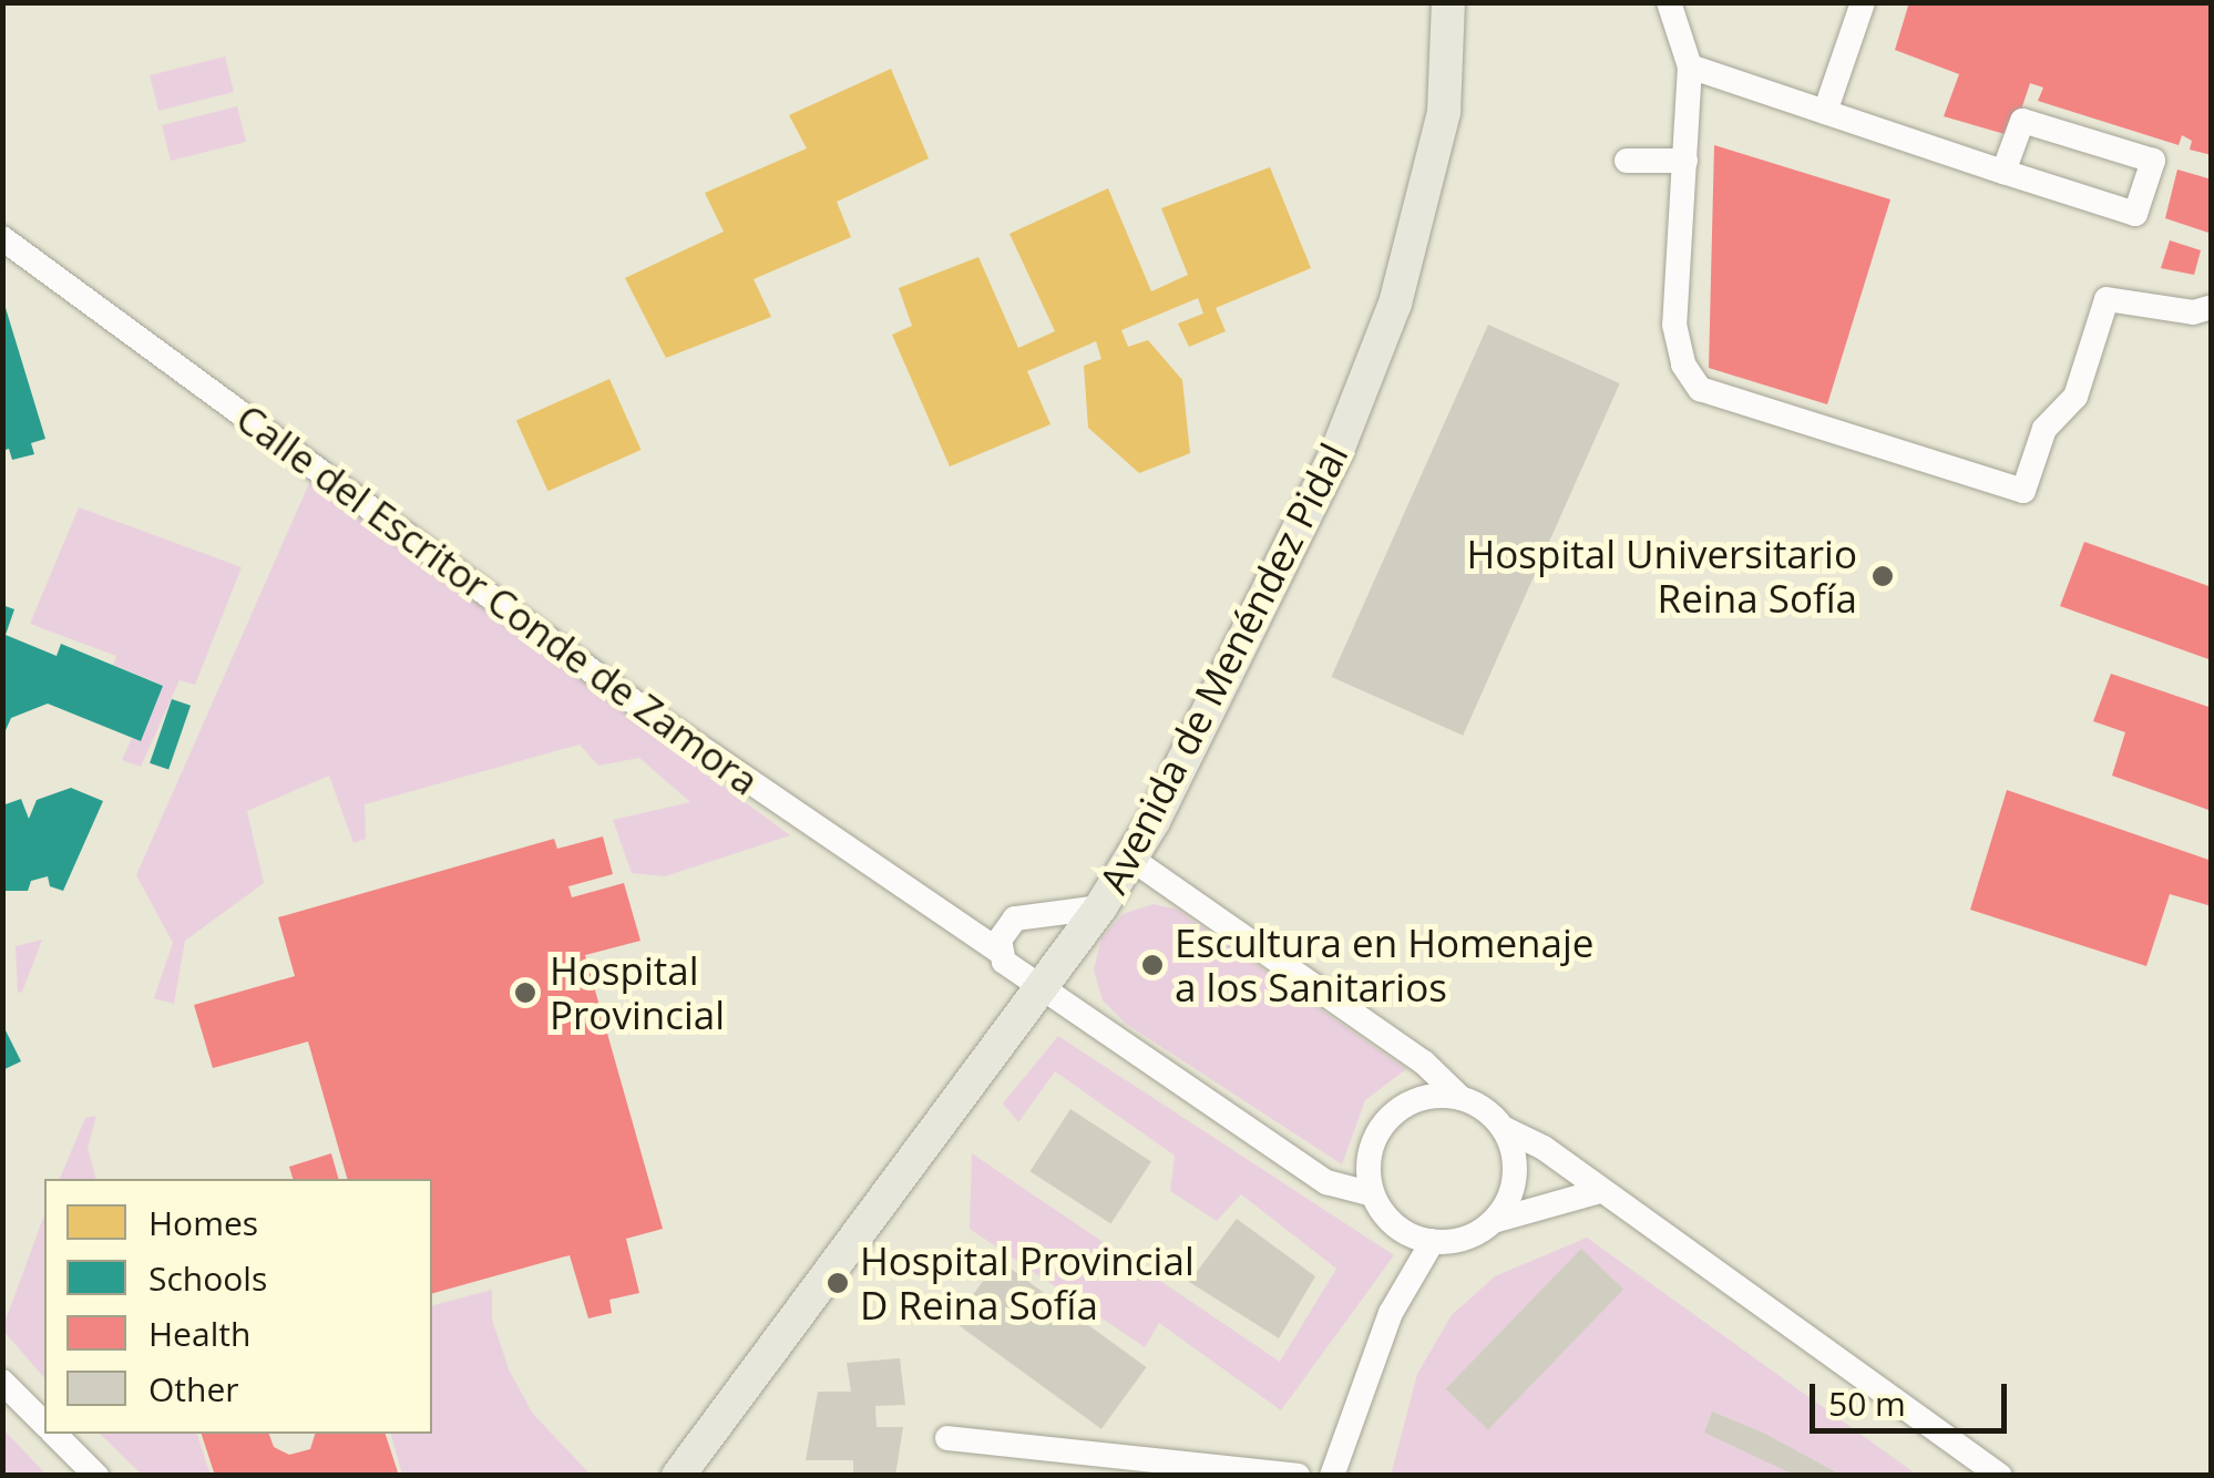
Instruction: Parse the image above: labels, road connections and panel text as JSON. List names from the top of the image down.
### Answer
{
  "streets": {
    "main road": ["Avenida de Menéndez Pidal"],
    "street": ["Calle del Escritor Conde de Zamora"]
  },
  "crossings": [
    ["Calle del Escritor Conde de Zamora", "Avenida de Menéndez Pidal"]
  ],
  "places": [
    "Hospital Universitario Reina Sofía",
    "Escultura en Homenaje a los Sanitarios",
    "Hospital Provincial",
    "Hospital Provincial D Reina Sofía"
  ],
  "legend": [
    "Homes",
    "Schools",
    "Health",
    "Other"
  ],
  "scale_bar": "50 m"
}
